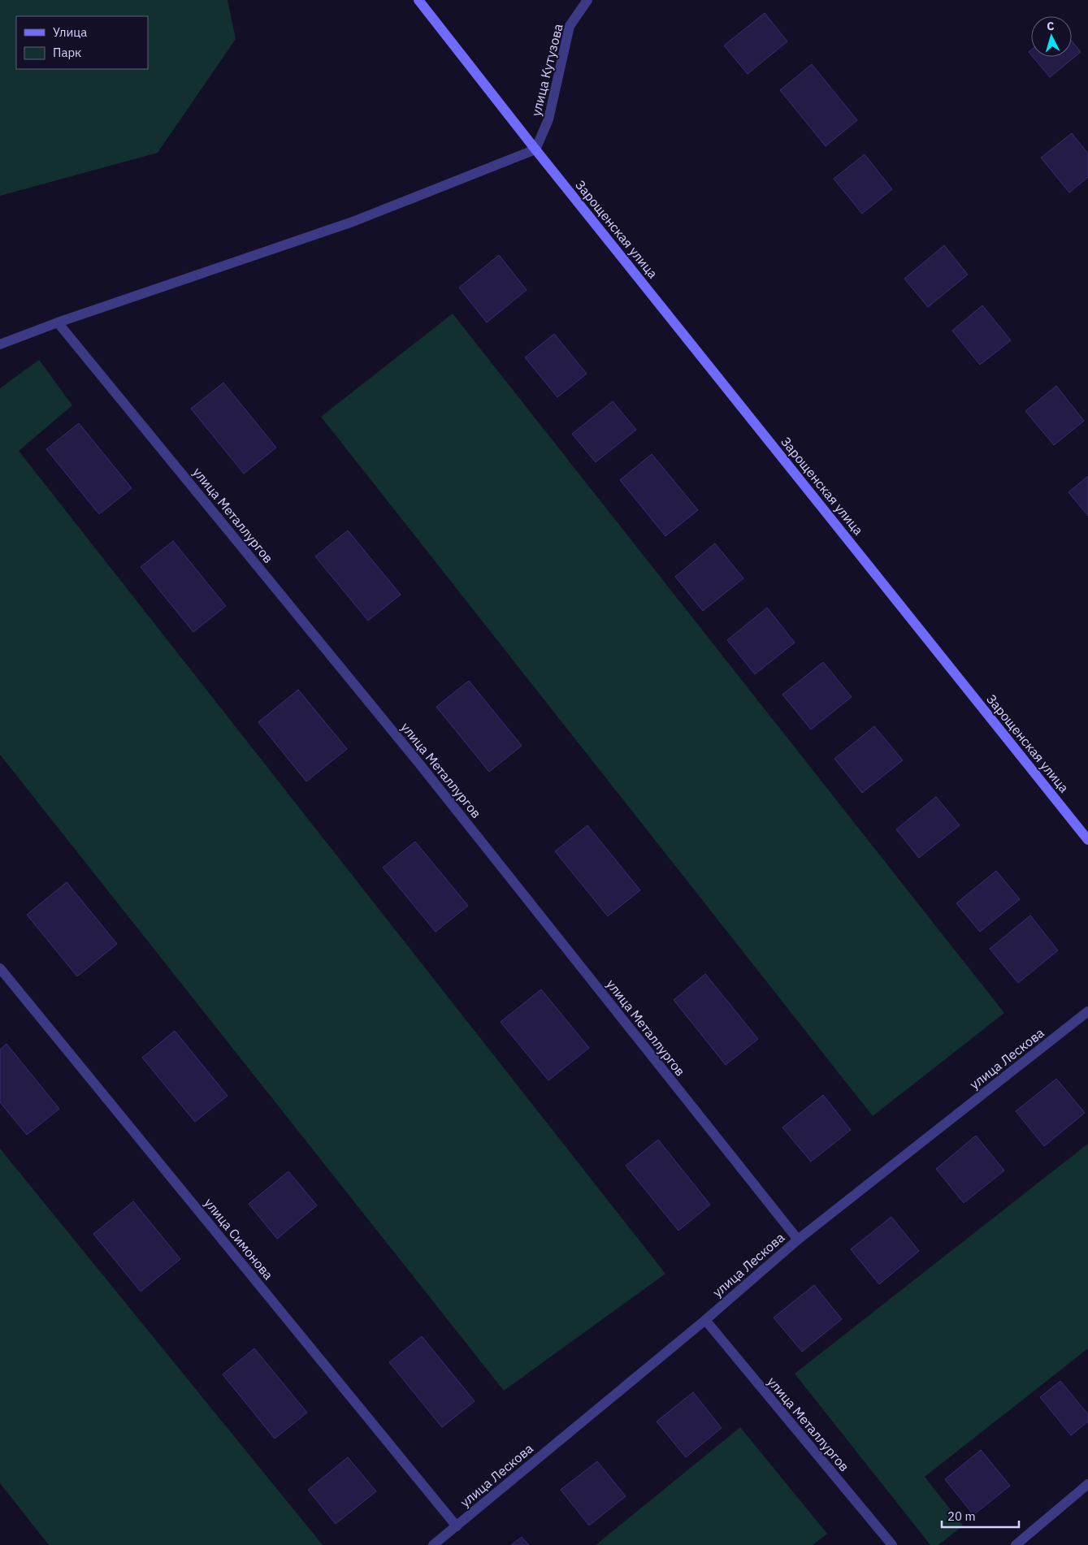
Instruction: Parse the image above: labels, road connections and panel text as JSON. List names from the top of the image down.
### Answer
{
  "streets": {
    "street": [
      "улица Кутузова",
      "Зарощенская улица",
      "улица Металлургов",
      "улица Лескова",
      "улица Симонова"
    ]
  },
  "crossings": [
    ["улица Кутузова", "Зарощенская улица"],
    ["улица Металлургов", "улица Лескова"],
    ["улица Лескова", "улица Симонова"]
  ],
  "legend": ["Улица", "Парк"],
  "scale_bar": "20 m",
  "north": "top"
}
